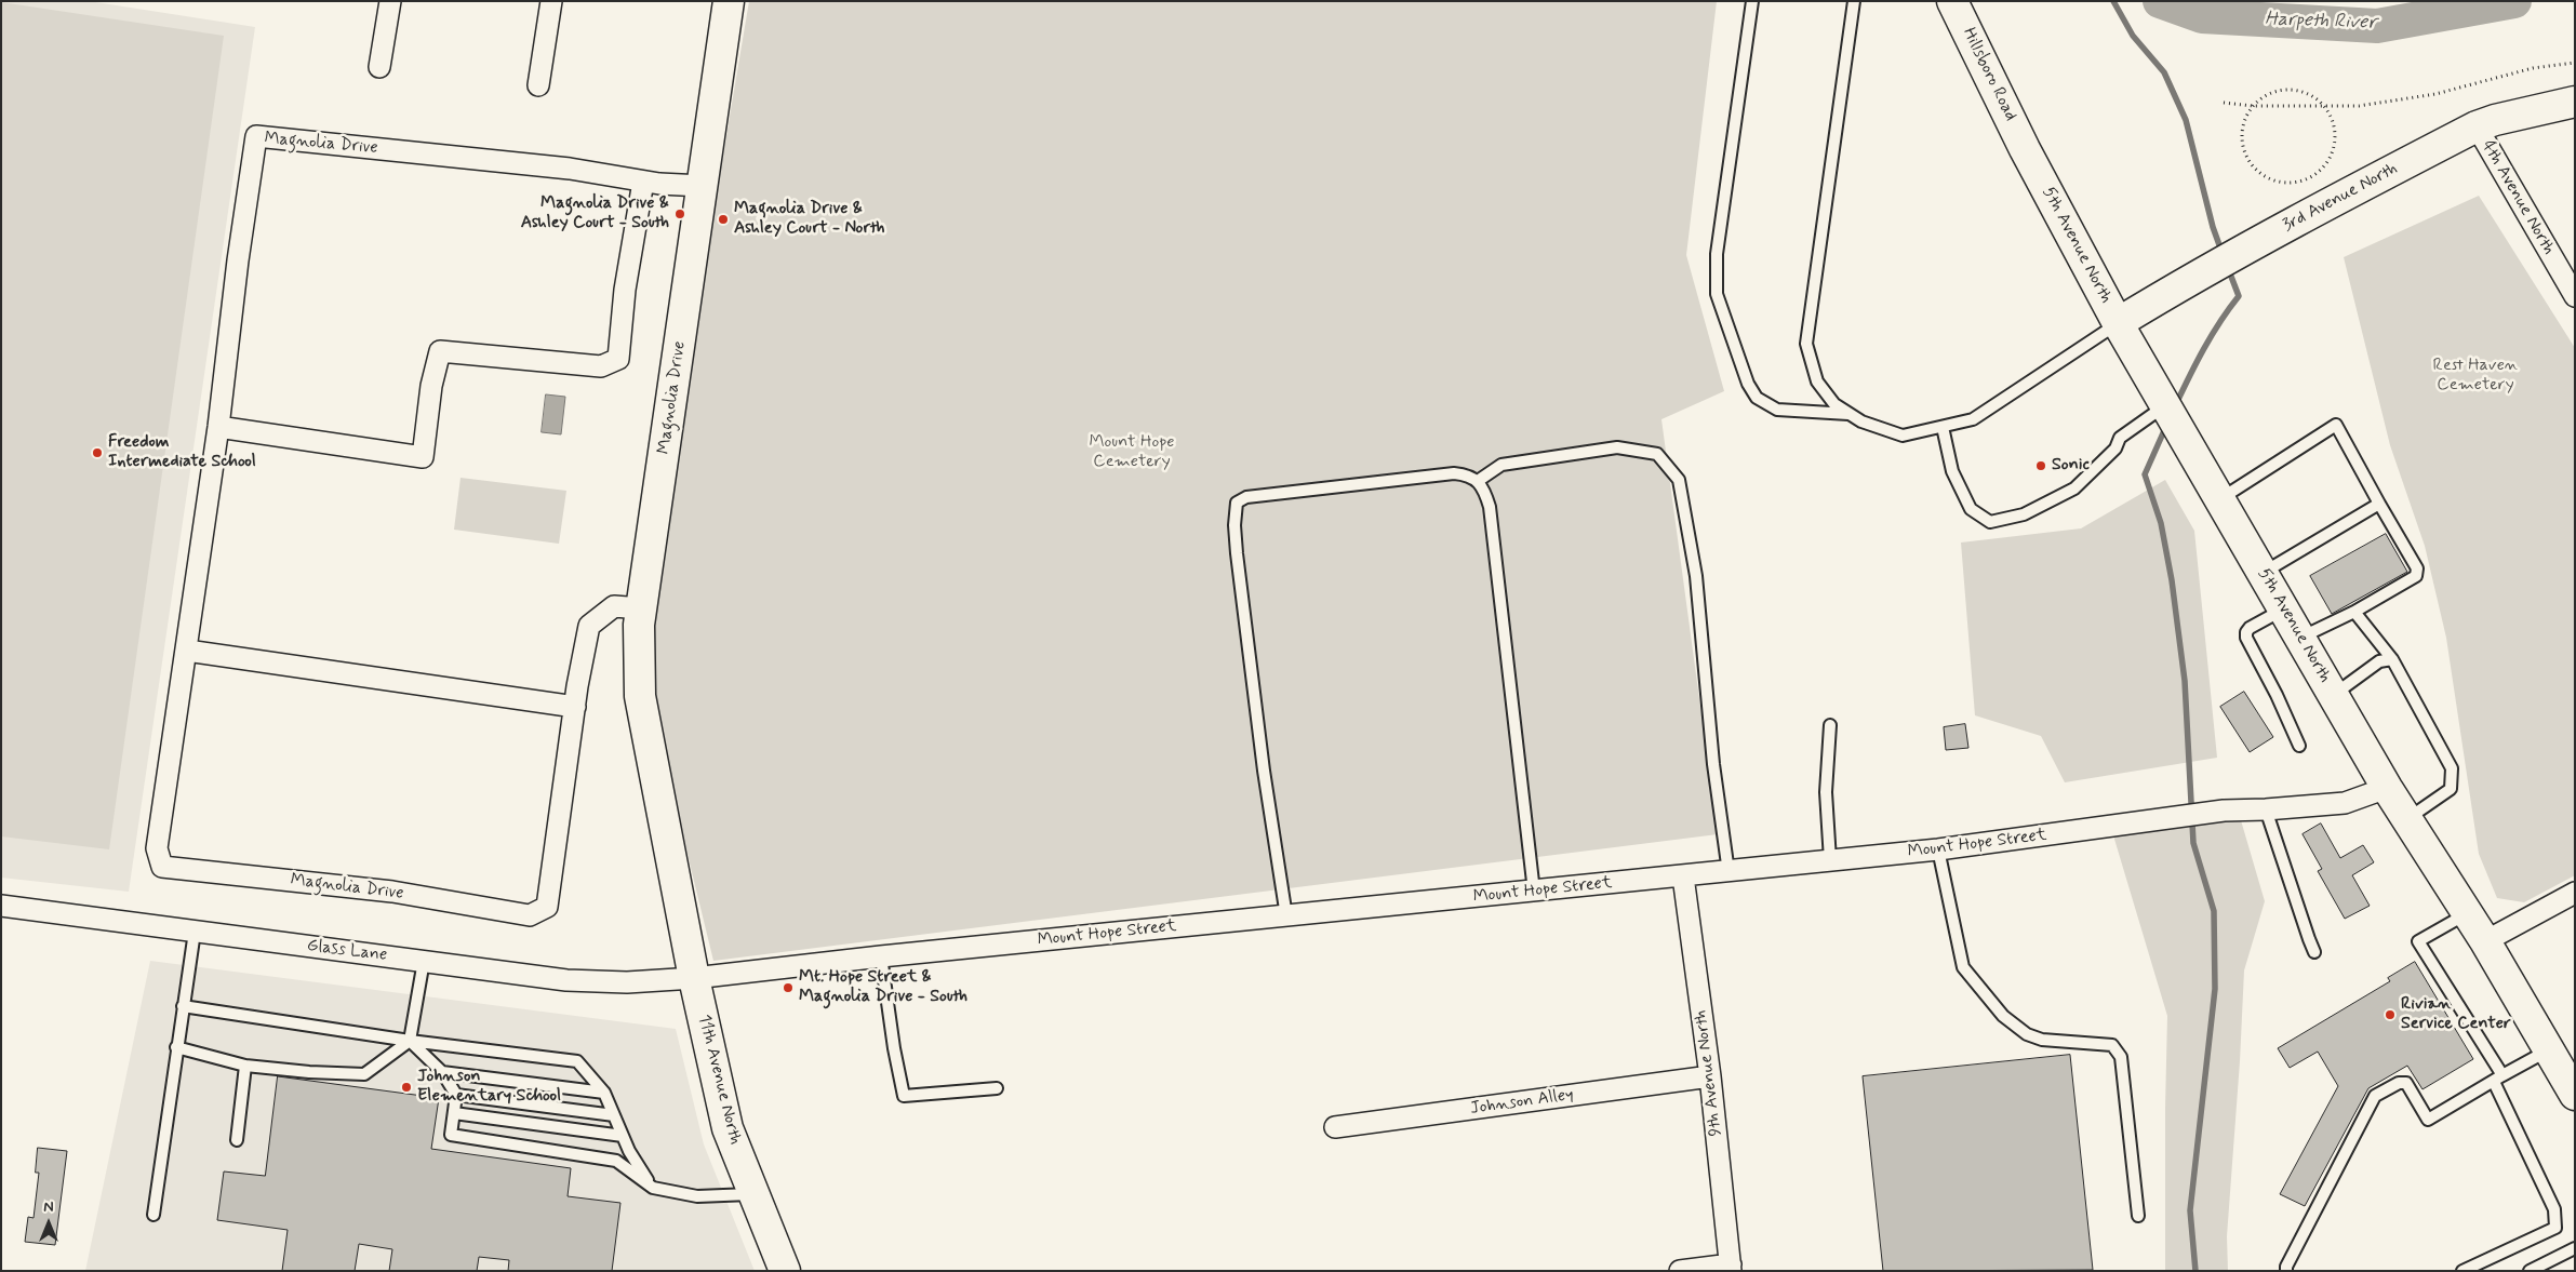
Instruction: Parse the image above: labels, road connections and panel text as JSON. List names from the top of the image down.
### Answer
{
  "streets": {
    "main road": [
      "Hillsboro Road",
      "Magnolia Drive",
      "3rd Avenue North",
      "5th Avenue North",
      "11th Avenue North"
    ],
    "street": [
      "4th Avenue North",
      "Mount Hope Street",
      "Glass Lane",
      "9th Avenue North",
      "Johnson Alley"
    ]
  },
  "crossings": [
    ["Hillsboro Road", "5th Avenue North"],
    ["Magnolia Drive", "Mount Hope Street"],
    ["Magnolia Drive", "Glass Lane"],
    ["Magnolia Drive", "11th Avenue North"],
    ["3rd Avenue North", "4th Avenue North"],
    ["3rd Avenue North", "5th Avenue North"],
    ["5th Avenue North", "Mount Hope Street"],
    ["Mount Hope Street", "Glass Lane"],
    ["Mount Hope Street", "9th Avenue North"],
    ["Mount Hope Street", "11th Avenue North"],
    ["Glass Lane", "11th Avenue North"],
    ["9th Avenue North", "Johnson Alley"]
  ],
  "water": ["Harpeth River"],
  "parks": ["Rest Haven Cemetery", "Mount Hope Cemetery"],
  "places": [
    "Magnolia Drive & Ashley Court - South",
    "Magnolia Drive & Ashley Court - North",
    "Freedom Intermediate School",
    "Sonic",
    "Mt. Hope Street & Magnolia Drive - South",
    "Rivian Service Center",
    "Johnson Elementary School"
  ],
  "north": "top"
}
